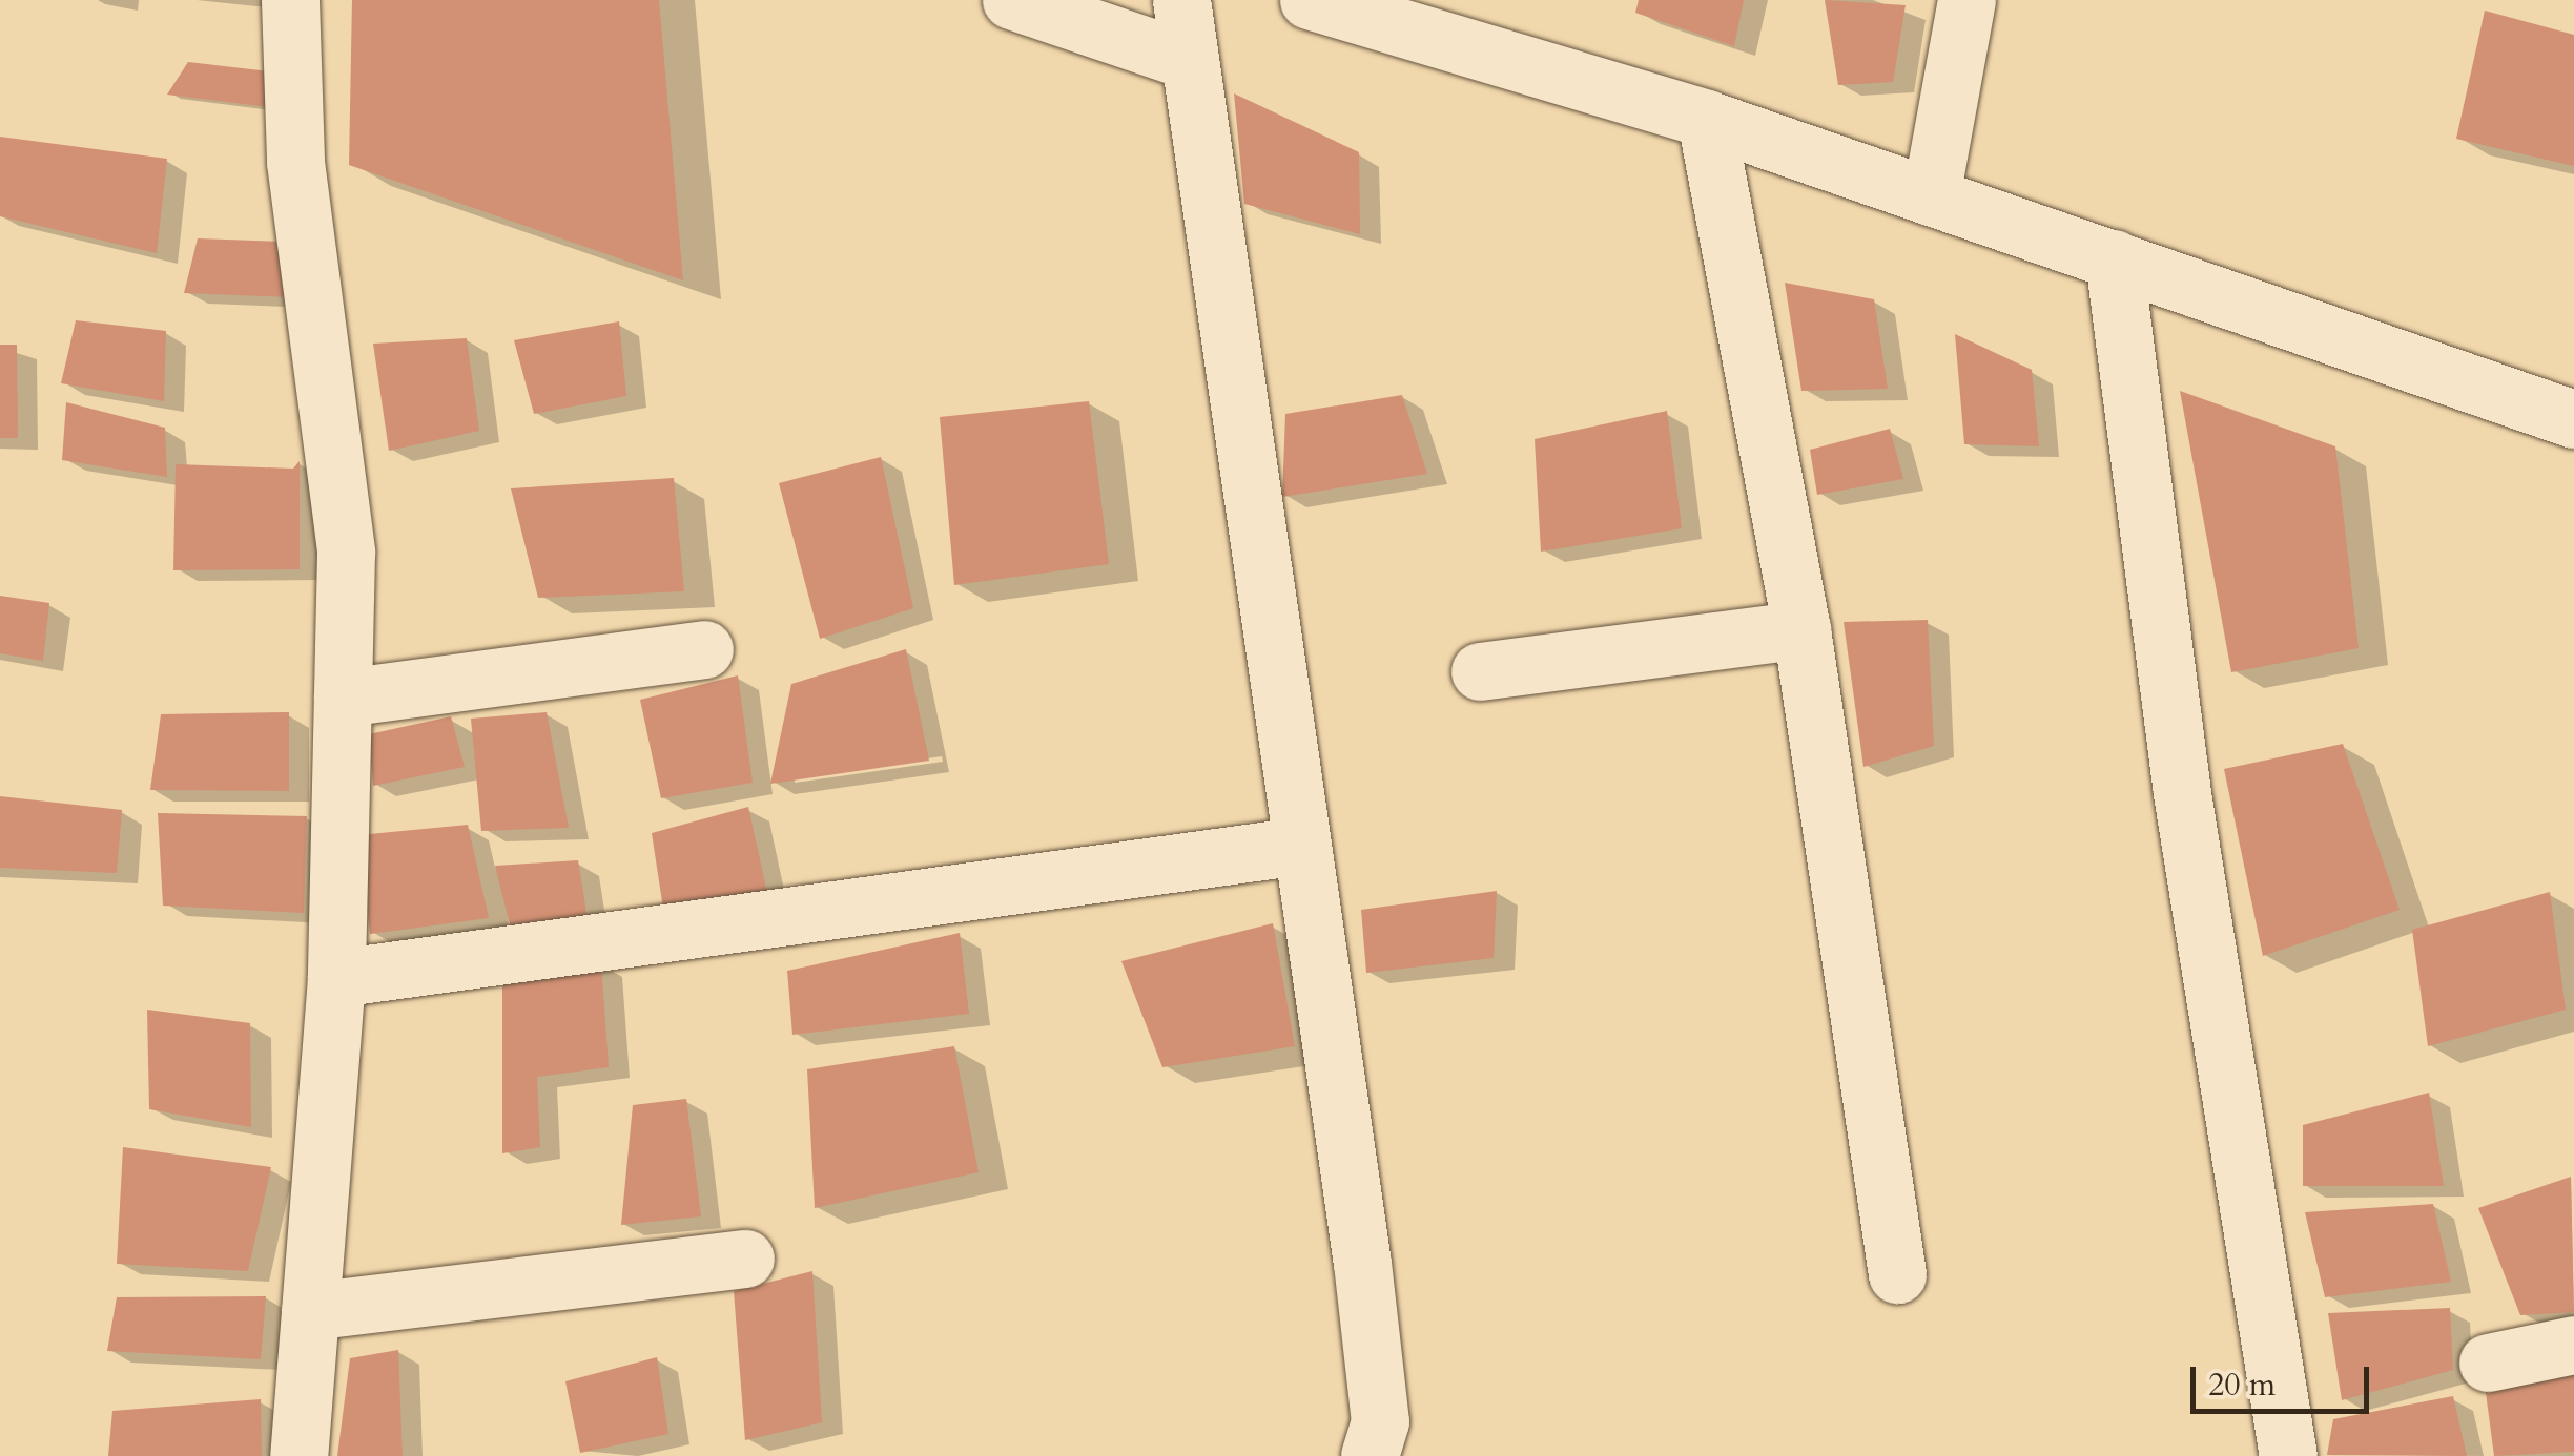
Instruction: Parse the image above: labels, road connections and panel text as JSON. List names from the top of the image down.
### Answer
{
  "scale_bar": "20 m"
}
